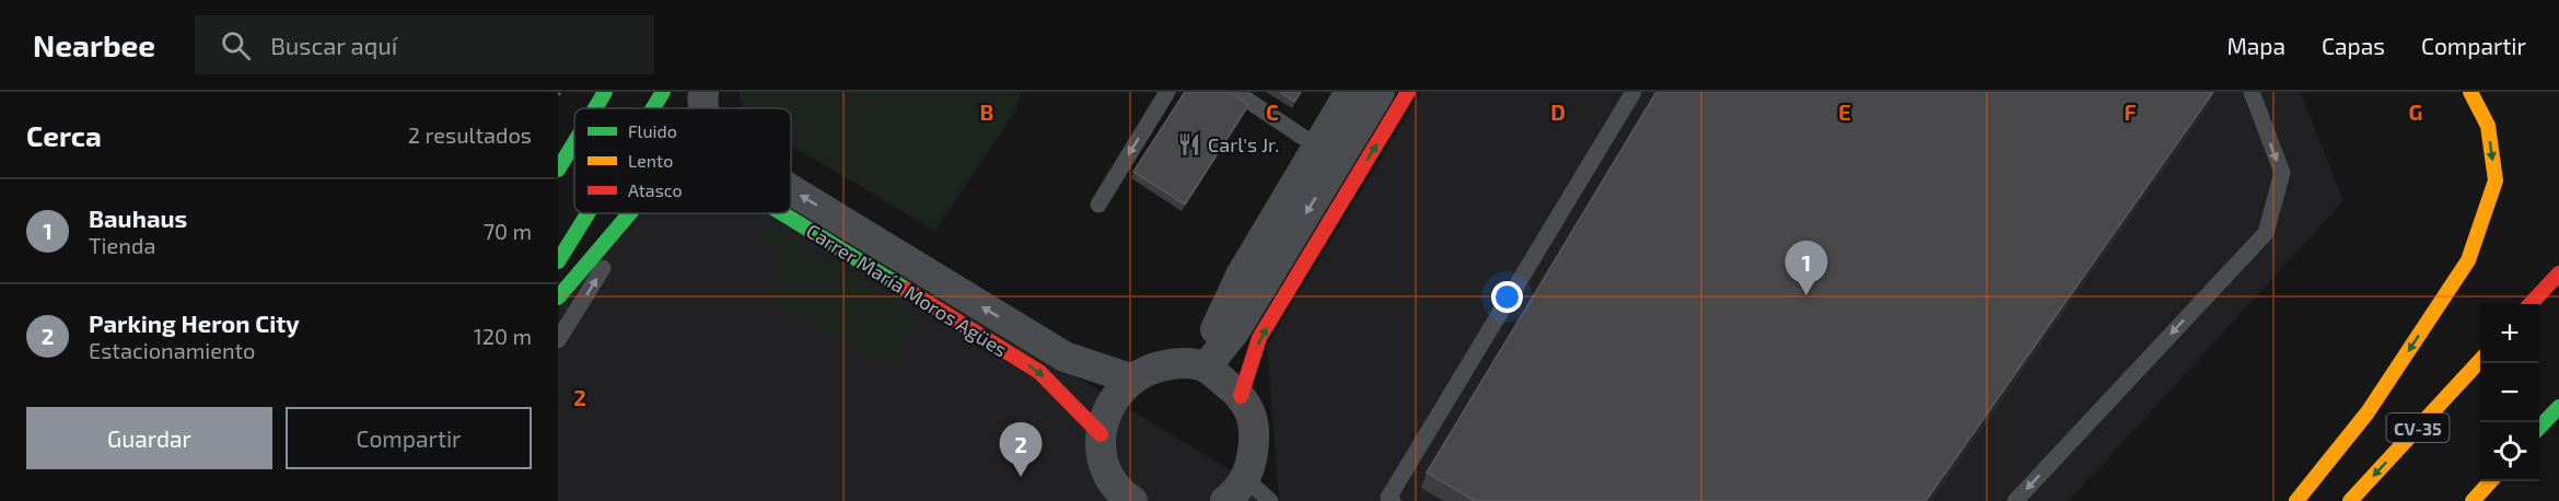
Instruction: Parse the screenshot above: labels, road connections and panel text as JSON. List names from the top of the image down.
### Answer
{
  "streets": {
    "main road": ["Carrer María Moros Agües", "CV-35"]
  },
  "places": {
    "restaurant": ["Carl's Jr."]
  },
  "legend": ["Fluido", "Lento", "Atasco"],
  "page": {
    "header": "Nearbee",
    "search": "Buscar aquí",
    "nav": ["Mapa", "Capas", "Compartir"],
    "heading": ["Cerca", "2 resultados"],
    "list": [
      {
        "mark": "1",
        "name": "Bauhaus",
        "note": "Tienda",
        "value": "70 m"
      },
      {
        "mark": "2",
        "name": "Parking Heron City",
        "note": "Estacionamiento",
        "value": "120 m"
      }
    ],
    "pins": ["1", "2"],
    "map_buttons": ["+", "−"],
    "buttons": ["Guardar", "Compartir"]
  },
  "grid": {
    "columns": [
      "B",
      "C",
      "D",
      "E",
      "F",
      "G"
    ],
    "rows": ["2"]
  }
}
